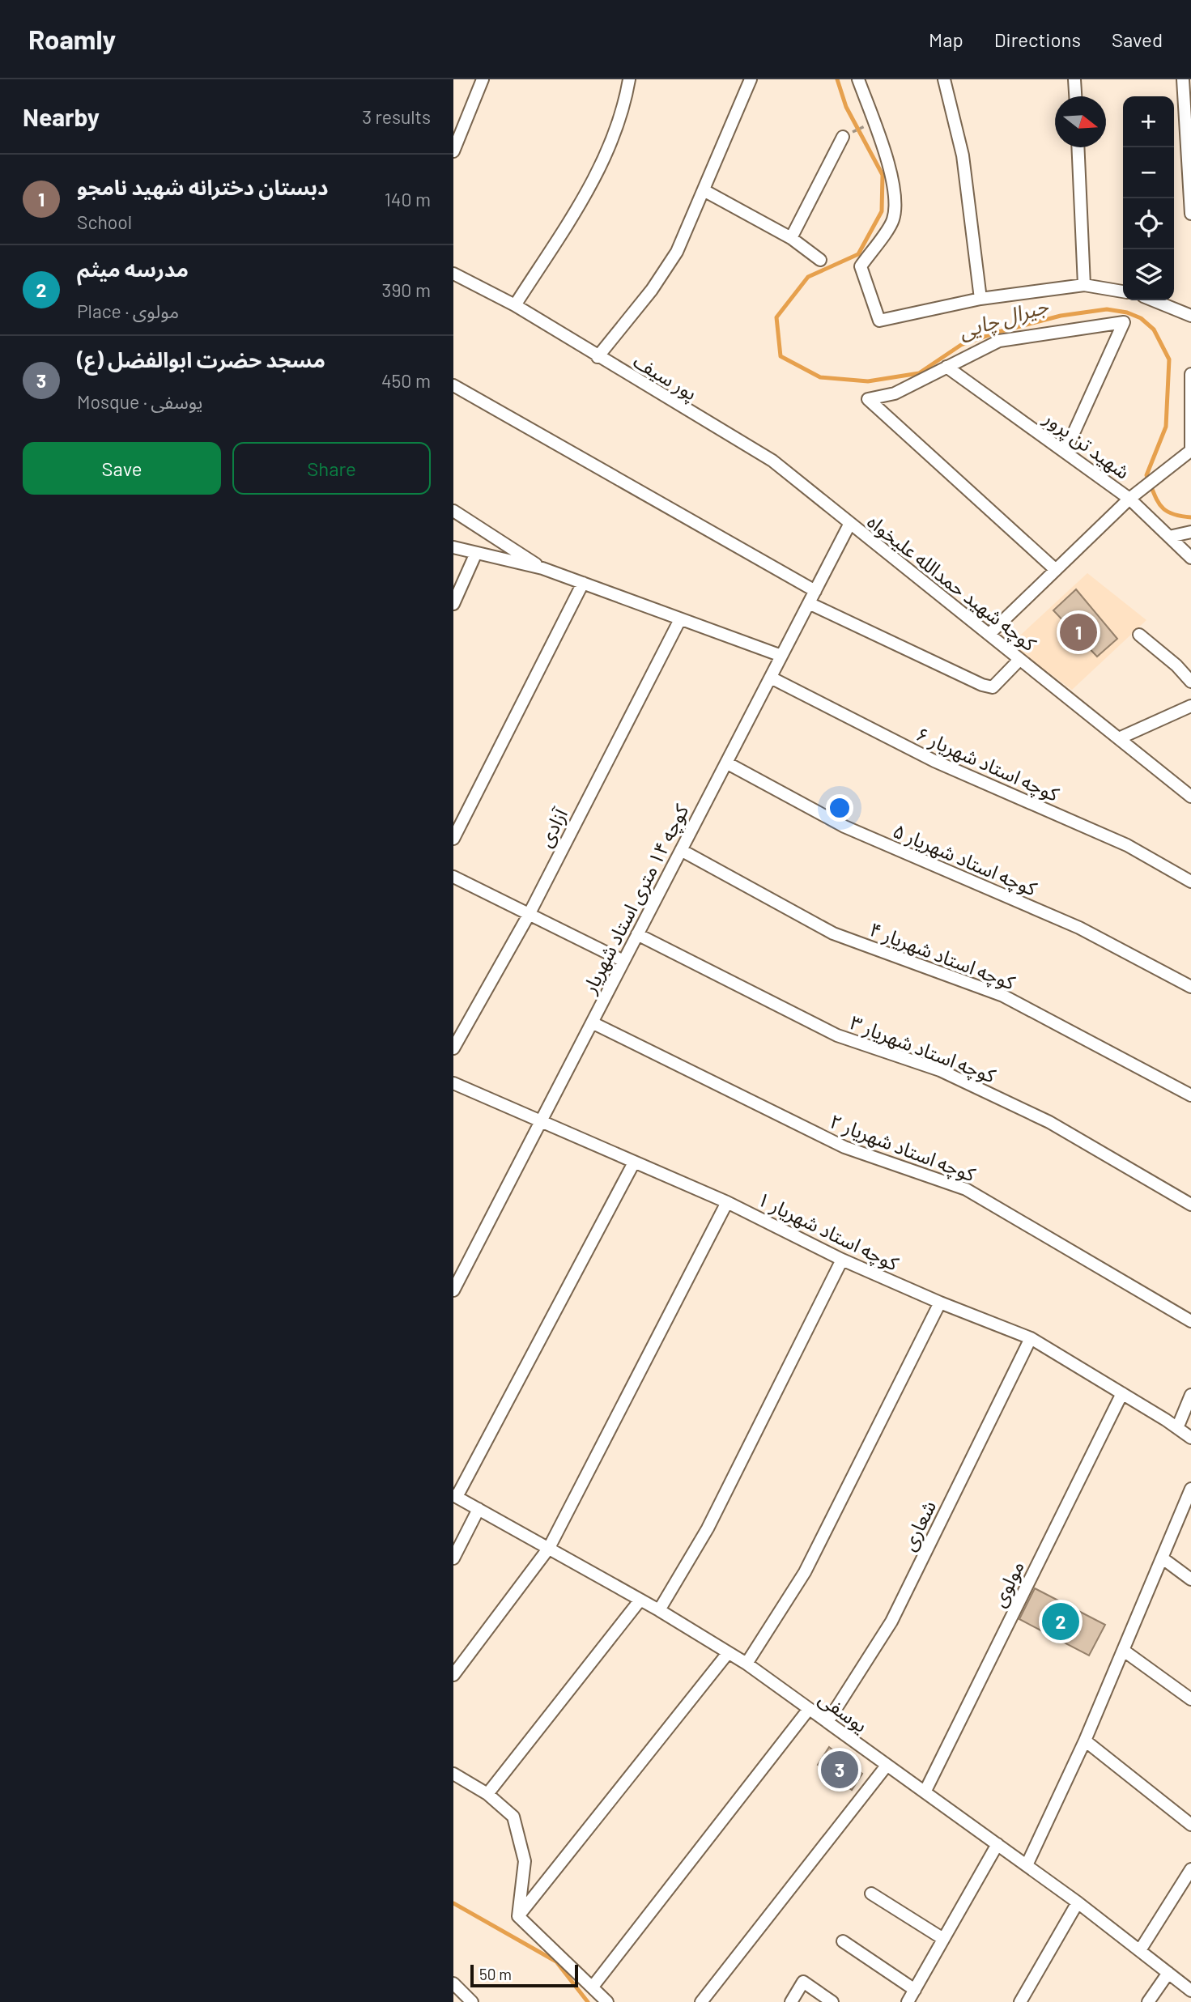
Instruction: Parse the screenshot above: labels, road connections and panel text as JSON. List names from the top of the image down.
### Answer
{
  "streets": {
    "street": [
      "پور سیف",
      "شهید تن پرور",
      "کوچه شهید حمدالله علیخواه",
      "کوچه استاد شهریار ۶",
      "آزادی",
      "کوچه استاد شهریار ۵",
      "کوچه ۱۴ متری استاد شهریار",
      "کوچه استاد شهریار ۴",
      "کوچه استاد شهریار ۳",
      "کوچه استاد شهریار ۲",
      "کوچه استاد شهریار ۱",
      "شعاری",
      "مولوی",
      "یوسفی"
    ]
  },
  "crossings": [
    ["پور سیف", "کوچه شهید حمدالله علیخواه"],
    ["پور سیف", "کوچه ۱۴ متری استاد شهریار"],
    ["شهید تن پرور", "کوچه شهید حمدالله علیخواه"],
    ["کوچه شهید حمدالله علیخواه", "کوچه ۱۴ متری استاد شهریار"],
    ["کوچه استاد شهریار ۶", "کوچه ۱۴ متری استاد شهریار"],
    ["کوچه استاد شهریار ۵", "کوچه ۱۴ متری استاد شهریار"],
    ["کوچه ۱۴ متری استاد شهریار", "کوچه استاد شهریار ۴"],
    ["کوچه ۱۴ متری استاد شهریار", "کوچه استاد شهریار ۳"],
    ["کوچه ۱۴ متری استاد شهریار", "کوچه استاد شهریار ۲"],
    ["کوچه ۱۴ متری استاد شهریار", "کوچه استاد شهریار ۱"],
    ["کوچه استاد شهریار ۱", "شعاری"],
    ["کوچه استاد شهریار ۱", "مولوی"],
    ["شعاری", "یوسفی"],
    ["مولوی", "یوسفی"]
  ],
  "water": ["جیرال چایی"],
  "scale_bar": "50 m",
  "north": "right",
  "page": {
    "header": "Roamly",
    "nav": ["Map", "Directions", "Saved"],
    "heading": ["Nearby", "3 results"],
    "map_buttons": ["+", "−"],
    "list": [
      {
        "mark": "1",
        "name": "دبستان دخترانه شهید نامجو",
        "note": "School",
        "value": "140 m"
      },
      {
        "mark": "2",
        "name": "مدرسه میثم",
        "note": "Place · مولوی",
        "value": "390 m"
      },
      {
        "mark": "3",
        "name": "مسجد حضرت ابوالفضل (ع)",
        "note": "Mosque · یوسفی",
        "value": "450 m"
      }
    ],
    "buttons": ["Save", "Share"],
    "pins": ["1", "2", "3"],
    "scale": "50 m"
  }
}
